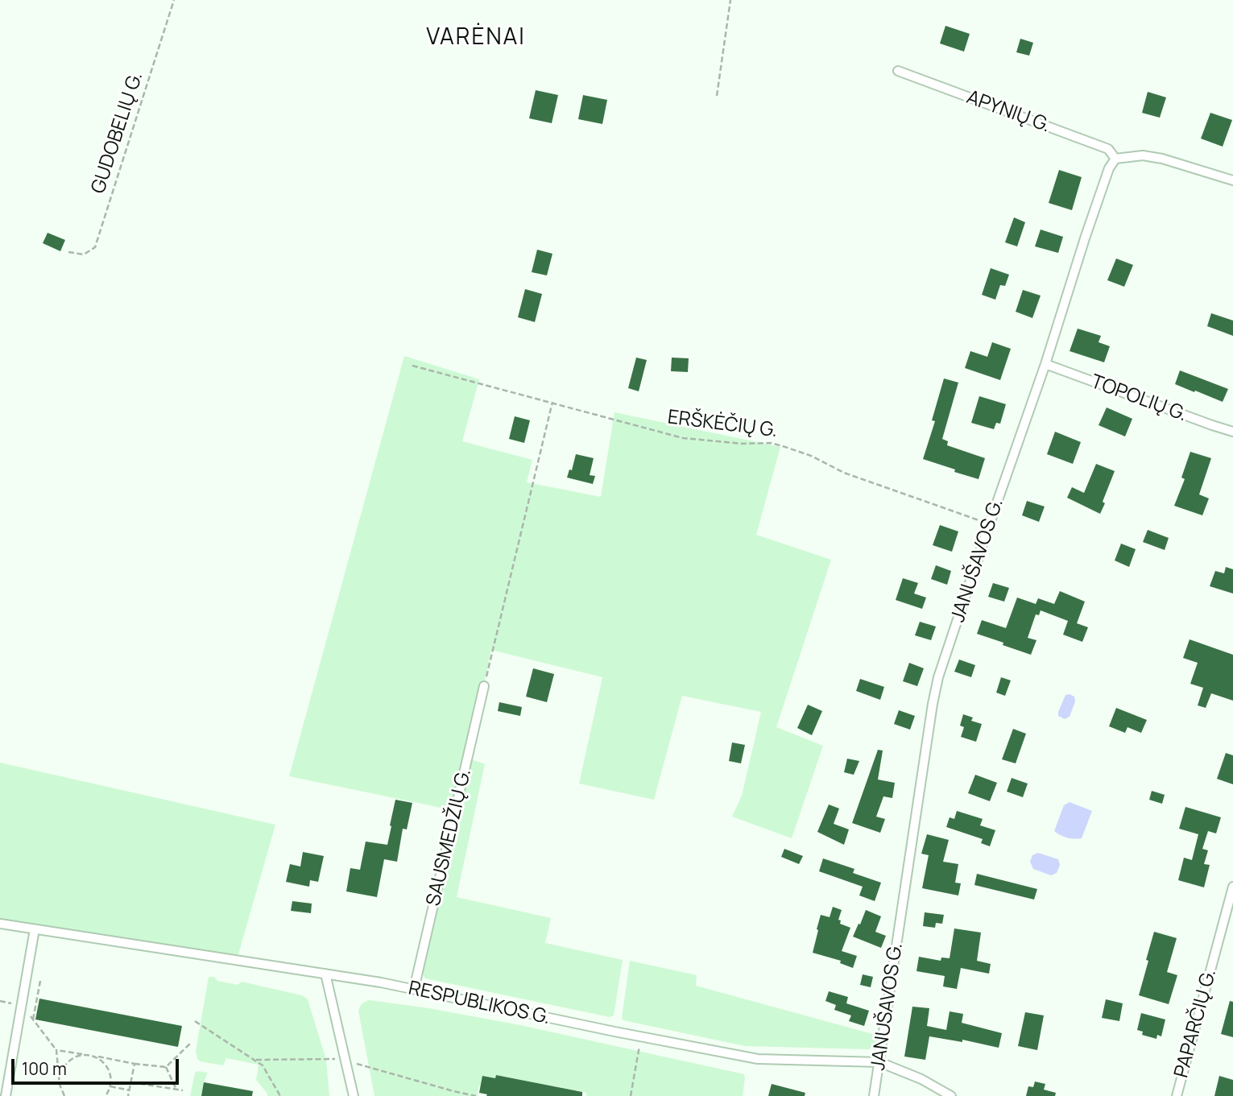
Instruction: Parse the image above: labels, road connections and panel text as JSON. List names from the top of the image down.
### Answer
{
  "streets": {
    "street": [
      "APYNIŲ G.",
      "TOPOLIŲ G.",
      "JANUŠAVOS G.",
      "SAUSMEDŽIŲ G.",
      "RESPUBLIKOS G.",
      "PAPARČIŲ G."
    ],
    "path": ["GUDOBELIŲ G.", "ERŠKĖČIŲ G."]
  },
  "crossings": [
    ["APYNIŲ G.", "JANUŠAVOS G."],
    ["TOPOLIŲ G.", "JANUŠAVOS G."],
    ["ERŠKĖČIŲ G.", "JANUŠAVOS G."],
    ["JANUŠAVOS G.", "RESPUBLIKOS G."],
    ["SAUSMEDŽIŲ G.", "RESPUBLIKOS G."]
  ],
  "districts": ["VARĖNAI"],
  "scale_bar": "100 m"
}
